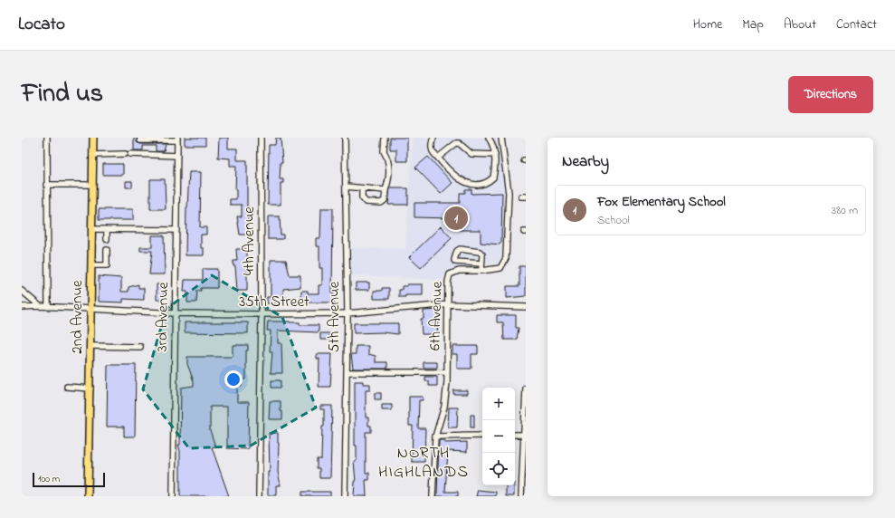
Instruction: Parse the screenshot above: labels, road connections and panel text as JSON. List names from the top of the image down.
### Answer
{
  "streets": {
    "main road": ["2nd Avenue"],
    "street": [
      "4th Avenue",
      "35th Street",
      "6th Avenue",
      "3rd Avenue",
      "5th Avenue"
    ]
  },
  "crossings": [
    ["4th Avenue", "35th Street"],
    ["35th Street", "6th Avenue"],
    ["35th Street", "2nd Avenue"],
    ["35th Street", "3rd Avenue"],
    ["35th Street", "5th Avenue"]
  ],
  "districts": ["NORTH HIGHLANDS"],
  "scale_bar": "100 m",
  "page": {
    "header": "Locato",
    "nav": [
      "Home",
      "Map",
      "About",
      "Contact"
    ],
    "title": "Find us",
    "buttons": "Directions",
    "heading": "Nearby",
    "list": [
      {
        "mark": "1",
        "name": "Fox Elementary School",
        "note": "School",
        "value": "380 m"
      }
    ],
    "pins": "1",
    "map_buttons": ["+", "−"],
    "scale": "100 m"
  }
}
